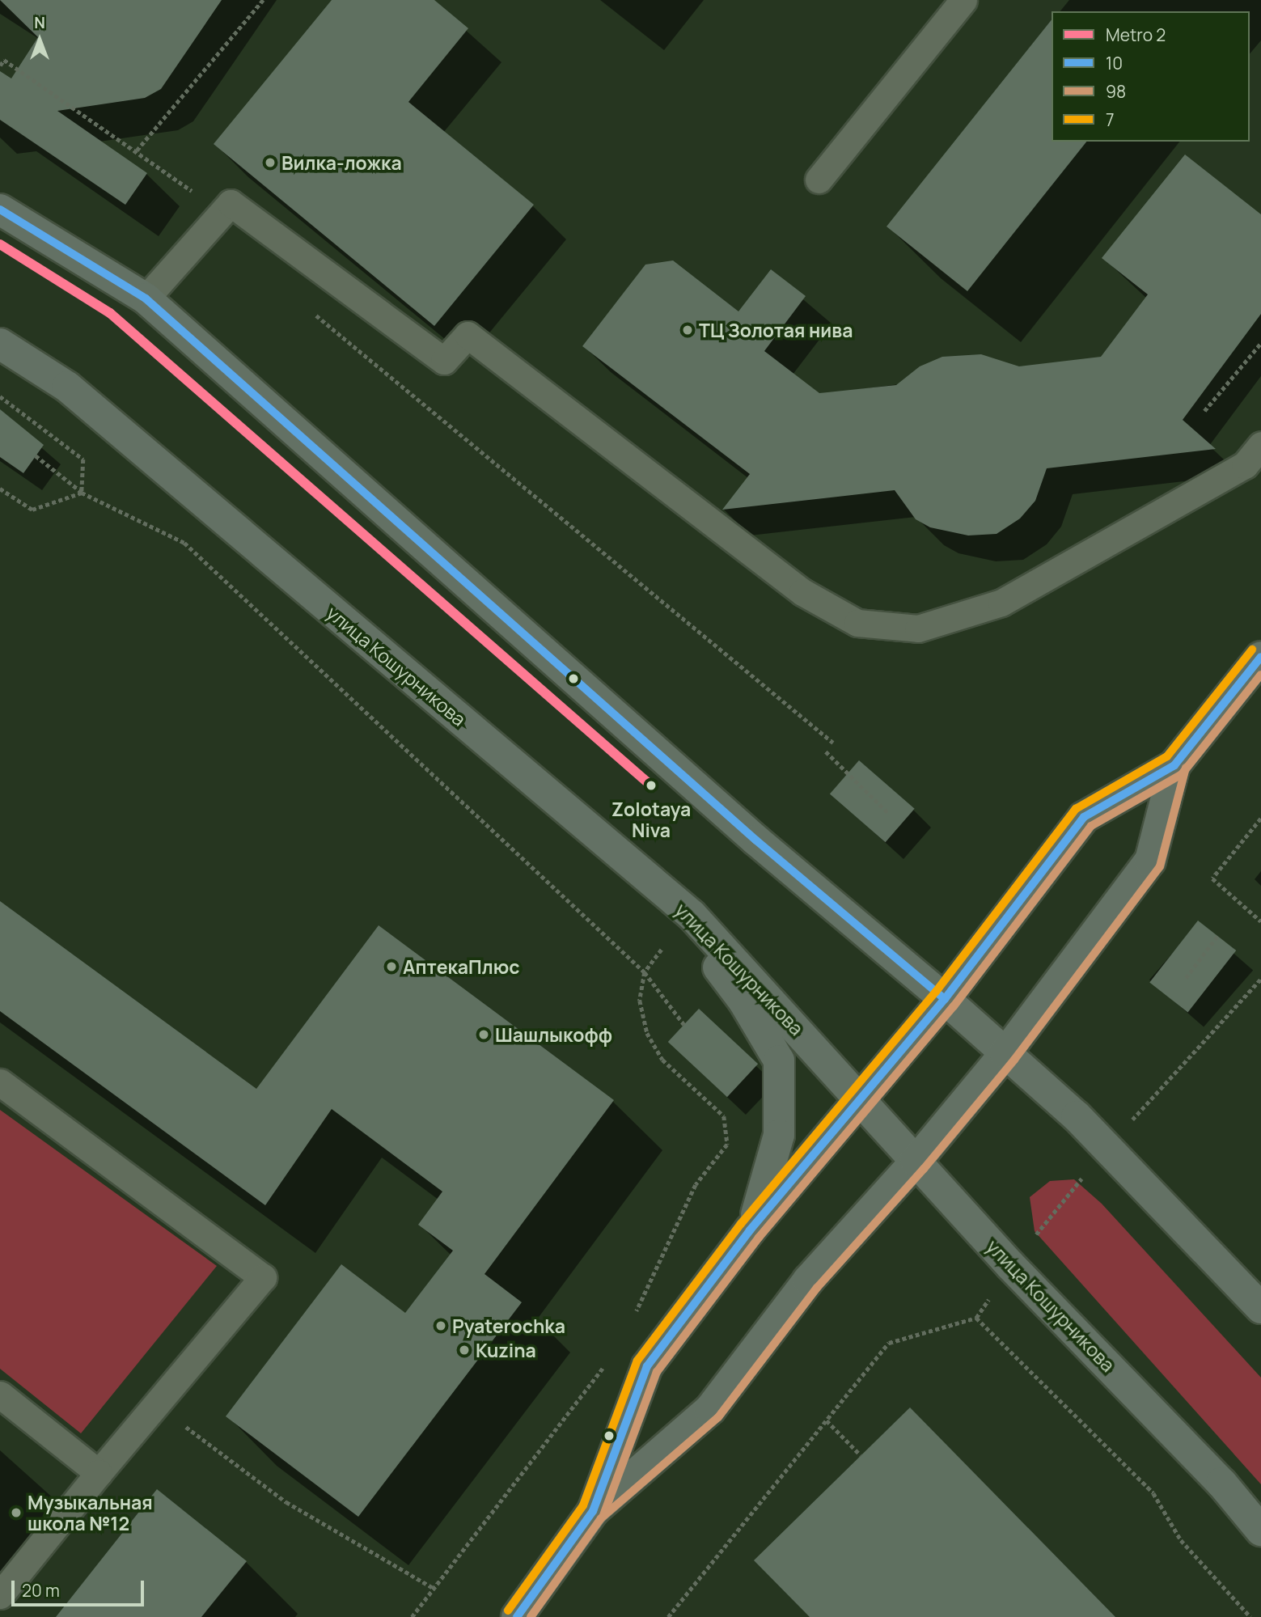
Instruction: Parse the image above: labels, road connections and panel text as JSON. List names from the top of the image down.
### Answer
{
  "streets": {
    "main road": ["улица Кошурникова"]
  },
  "places": [
    "Вилка-ложка",
    "ТЦ Золотая нива",
    "Zolotaya Niva",
    "АптекаПлюс",
    "Шашлыкофф",
    "Pyaterochka",
    "Kuzina",
    "Музыкальная школа №12"
  ],
  "lines": [
    "transit line 10",
    "metro line 2",
    "transit line 7",
    "transit line 98"
  ],
  "legend": [
    "Metro 2",
    "10",
    "98",
    "7"
  ],
  "scale_bar": "20 m",
  "north": "top"
}
